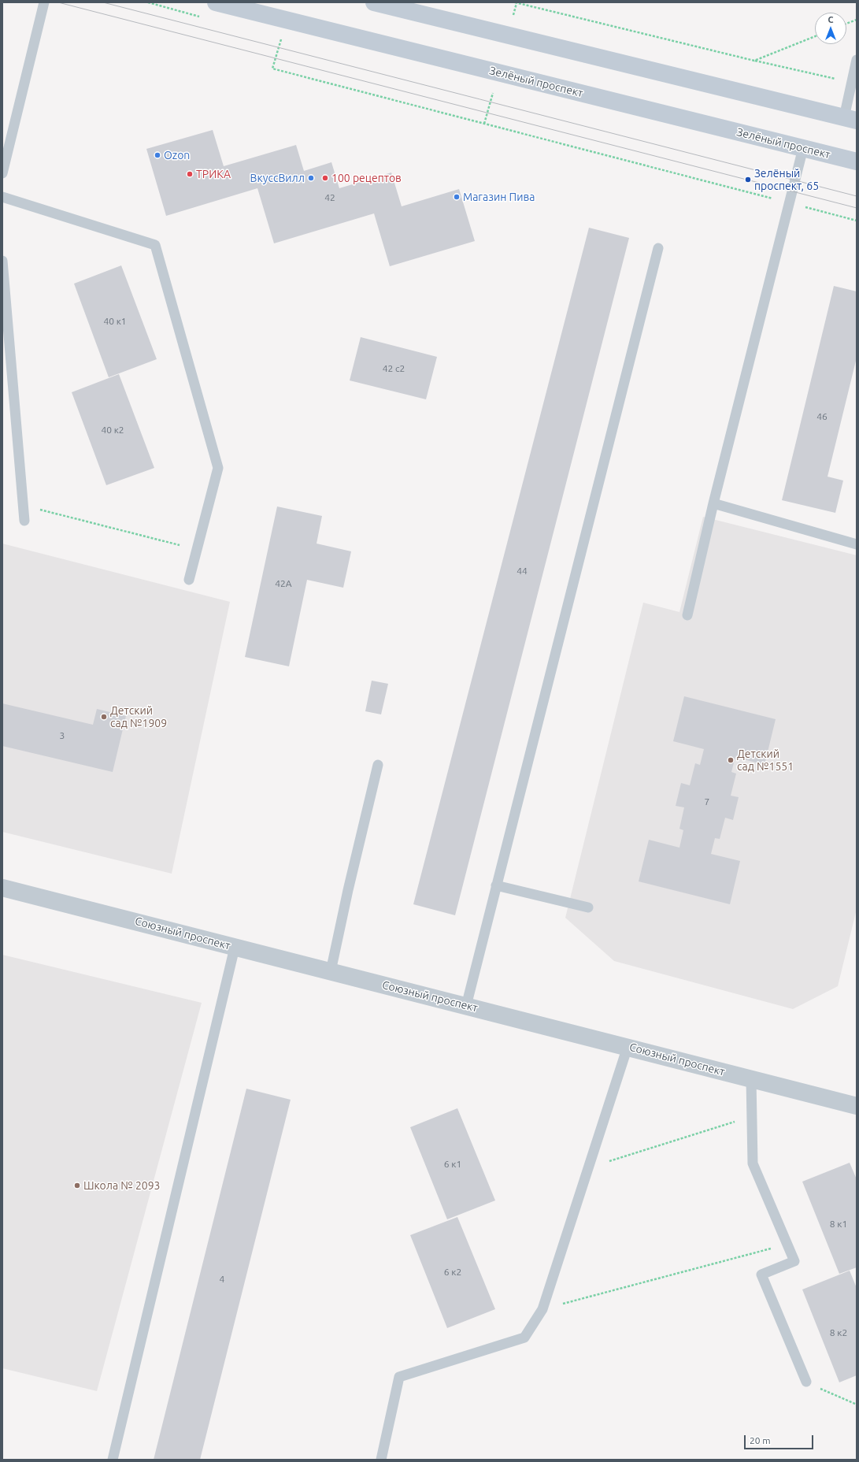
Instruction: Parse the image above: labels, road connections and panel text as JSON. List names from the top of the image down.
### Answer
{
  "streets": {
    "main road": ["Зелёный проспект"],
    "street": ["Союзный проспект"]
  },
  "places": [
    "Ozon",
    "ТРИКА",
    "ВкуссВилл",
    "100 рецептов",
    "Зелёный проспект, 65",
    "Магазин Пива",
    "Детский сад №1909",
    "Детский сад №1551",
    "Школа № 2093"
  ],
  "house_numbers": [
    "42",
    "40 к1",
    "42 с2",
    "46",
    "40 к2",
    "44",
    "42А",
    "3",
    "7",
    "6 к1",
    "8 к1",
    "6 к2",
    "4",
    "8 к2"
  ],
  "scale_bar": "20 m",
  "north": "top"
}
